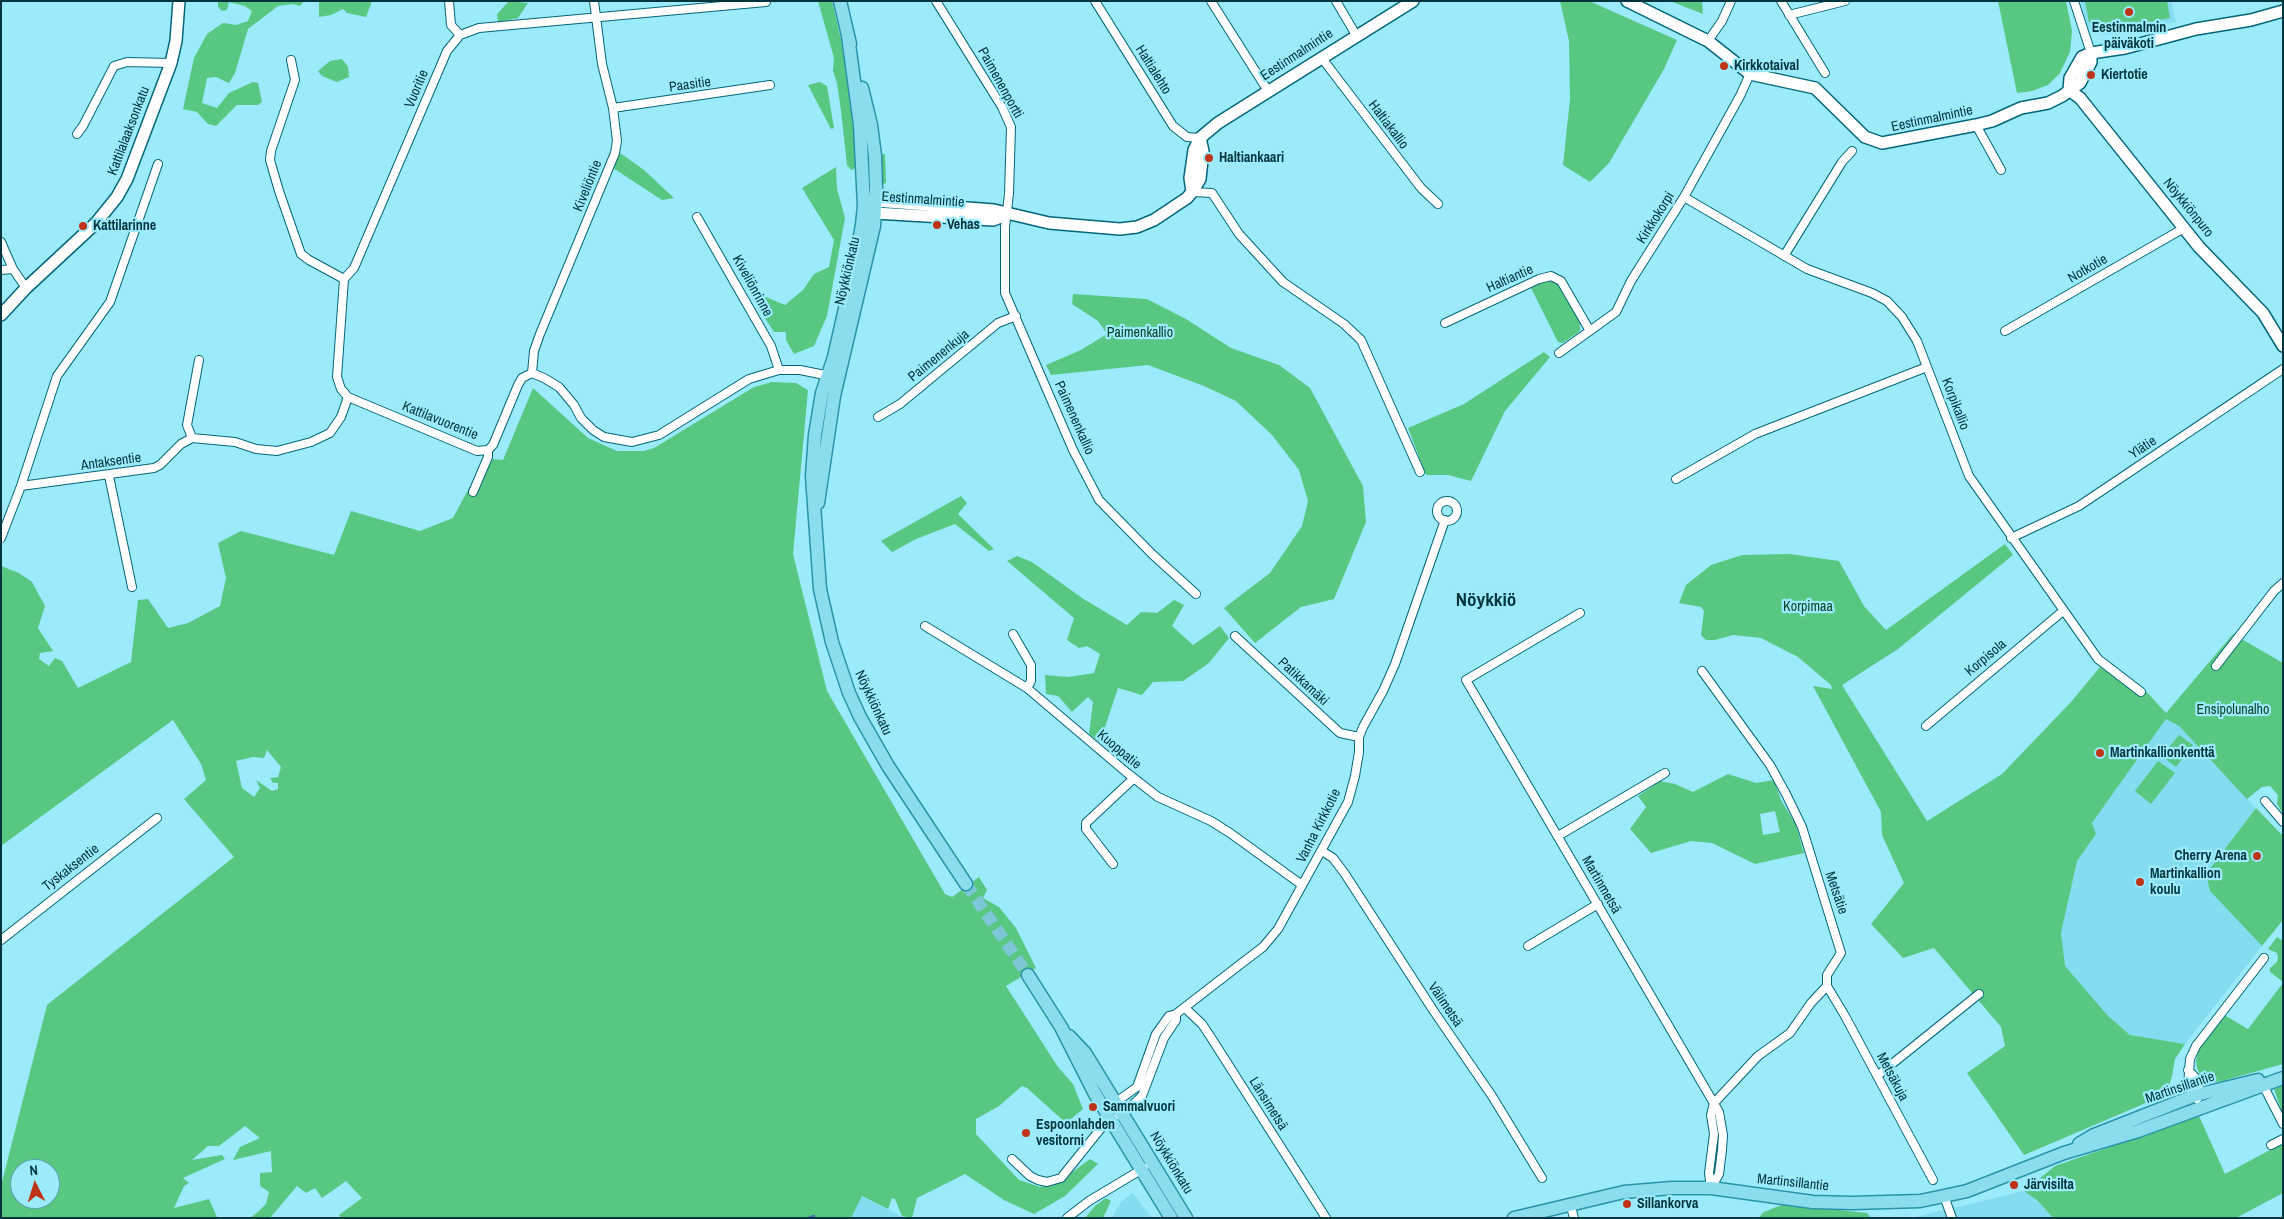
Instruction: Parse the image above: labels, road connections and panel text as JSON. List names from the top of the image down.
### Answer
{
  "streets": {
    "main road": ["Nöykkiönkatu", "Martinsillantie"],
    "street": [
      "Eestinmalmintie",
      "Haltialehto",
      "Paimenenportti",
      "Paasitie",
      "Vuoritie",
      "Haltiakallio",
      "Kattilalaaksonkatu",
      "Kiveliöntie",
      "Nöykkiönpuro",
      "Kirkkokorpi",
      "Notkotie",
      "Haltiantie",
      "Kiveliönrinne",
      "Paimenenkuja",
      "Korpikallio",
      "Paimenenkallio",
      "Kattilavuorentie",
      "Ylätie",
      "Antaksentie",
      "Korpisola",
      "Patikkamäki",
      "Kuoppatie",
      "Vanha Kirkkotie",
      "Tyskaksentie",
      "Martinmetsä",
      "Metsätie",
      "Välimetsä",
      "Metsäkuja",
      "Länsimetsä"
    ]
  },
  "crossings": [
    ["Eestinmalmintie", "Haltialehto"],
    ["Eestinmalmintie", "Paimenenportti"],
    ["Eestinmalmintie", "Haltiakallio"],
    ["Eestinmalmintie", "Nöykkiönpuro"],
    ["Eestinmalmintie", "Kirkkokorpi"],
    ["Eestinmalmintie", "Nöykkiönkatu"],
    ["Eestinmalmintie", "Paimenenkallio"],
    ["Paimenenportti", "Paimenenkallio"],
    ["Paasitie", "Kiveliöntie"],
    ["Kiveliöntie", "Kattilavuorentie"],
    ["Nöykkiönpuro", "Notkotie"],
    ["Kirkkokorpi", "Haltiantie"],
    ["Kirkkokorpi", "Korpikallio"],
    ["Nöykkiönkatu", "Vanha Kirkkotie"],
    ["Paimenenkuja", "Paimenenkallio"],
    ["Korpikallio", "Ylätie"],
    ["Korpikallio", "Korpisola"],
    ["Patikkamäki", "Vanha Kirkkotie"],
    ["Kuoppatie", "Vanha Kirkkotie"],
    ["Vanha Kirkkotie", "Välimetsä"],
    ["Vanha Kirkkotie", "Länsimetsä"],
    ["Martinmetsä", "Metsätie"],
    ["Martinmetsä", "Martinsillantie"],
    ["Metsätie", "Metsäkuja"]
  ],
  "districts": ["Nöykkiö"],
  "parks": ["Paimenkallio", "Korpimaa", "Ensipolunalho"],
  "places": [
    "Eestinmalmin päiväkoti",
    "Kirkkotaival",
    "Kiertotie",
    "Haltiankaari",
    "Vehas",
    "Kattilarinne",
    "Martinkallionkenttä",
    "Cherry Arena",
    "Martinkallion koulu",
    "Sammalvuori",
    "Espoonlahden vesitorni",
    "Järvisilta",
    "Sillankorva"
  ],
  "north": "top"
}
